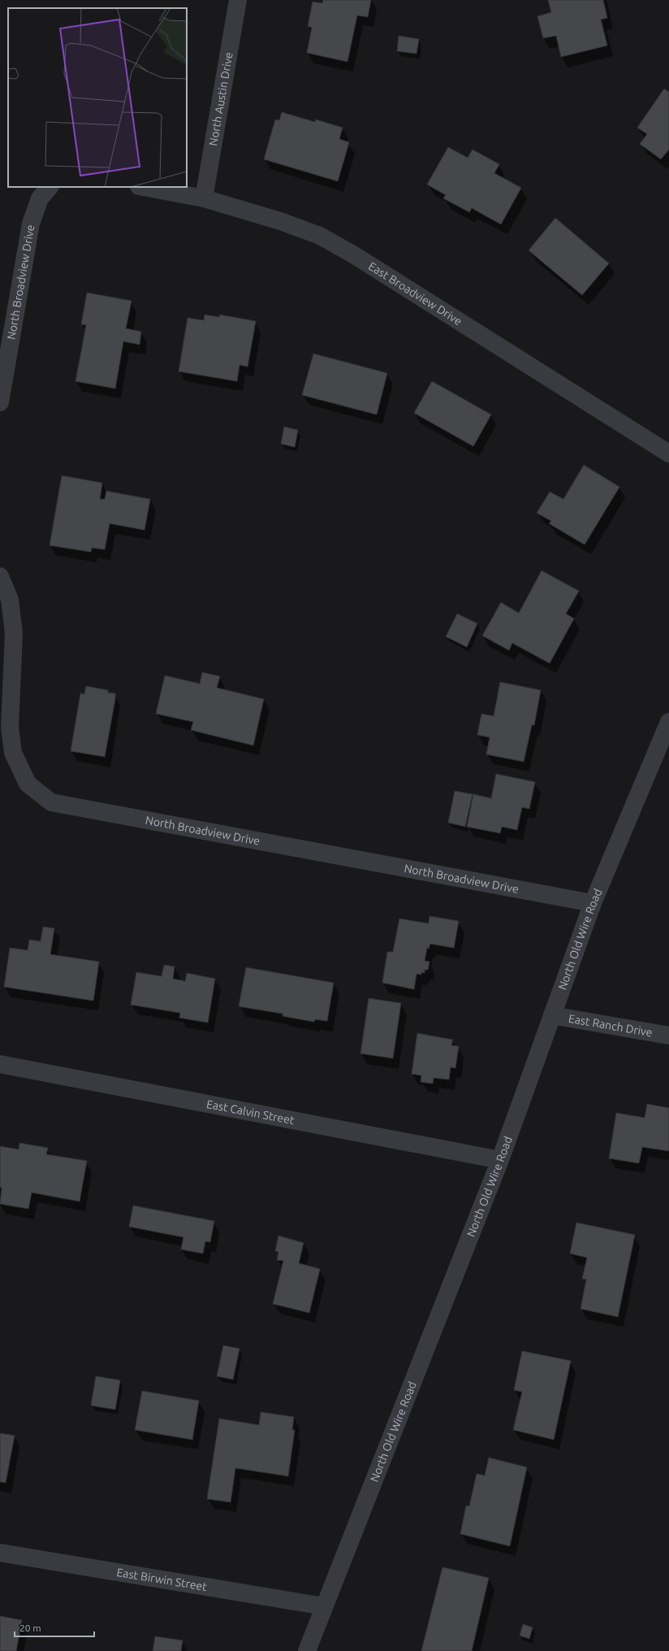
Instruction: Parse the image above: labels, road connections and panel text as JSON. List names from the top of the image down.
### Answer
{
  "streets": {
    "street": [
      "North Austin Drive",
      "North Broadview Drive",
      "East Broadview Drive",
      "North Old Wire Road",
      "East Ranch Drive",
      "East Calvin Street",
      "East Birwin Street"
    ]
  },
  "crossings": [
    ["North Austin Drive", "East Broadview Drive"],
    ["North Broadview Drive", "North Old Wire Road"],
    ["North Old Wire Road", "East Ranch Drive"],
    ["North Old Wire Road", "East Calvin Street"],
    ["North Old Wire Road", "East Birwin Street"]
  ],
  "scale_bar": "20 m"
}
